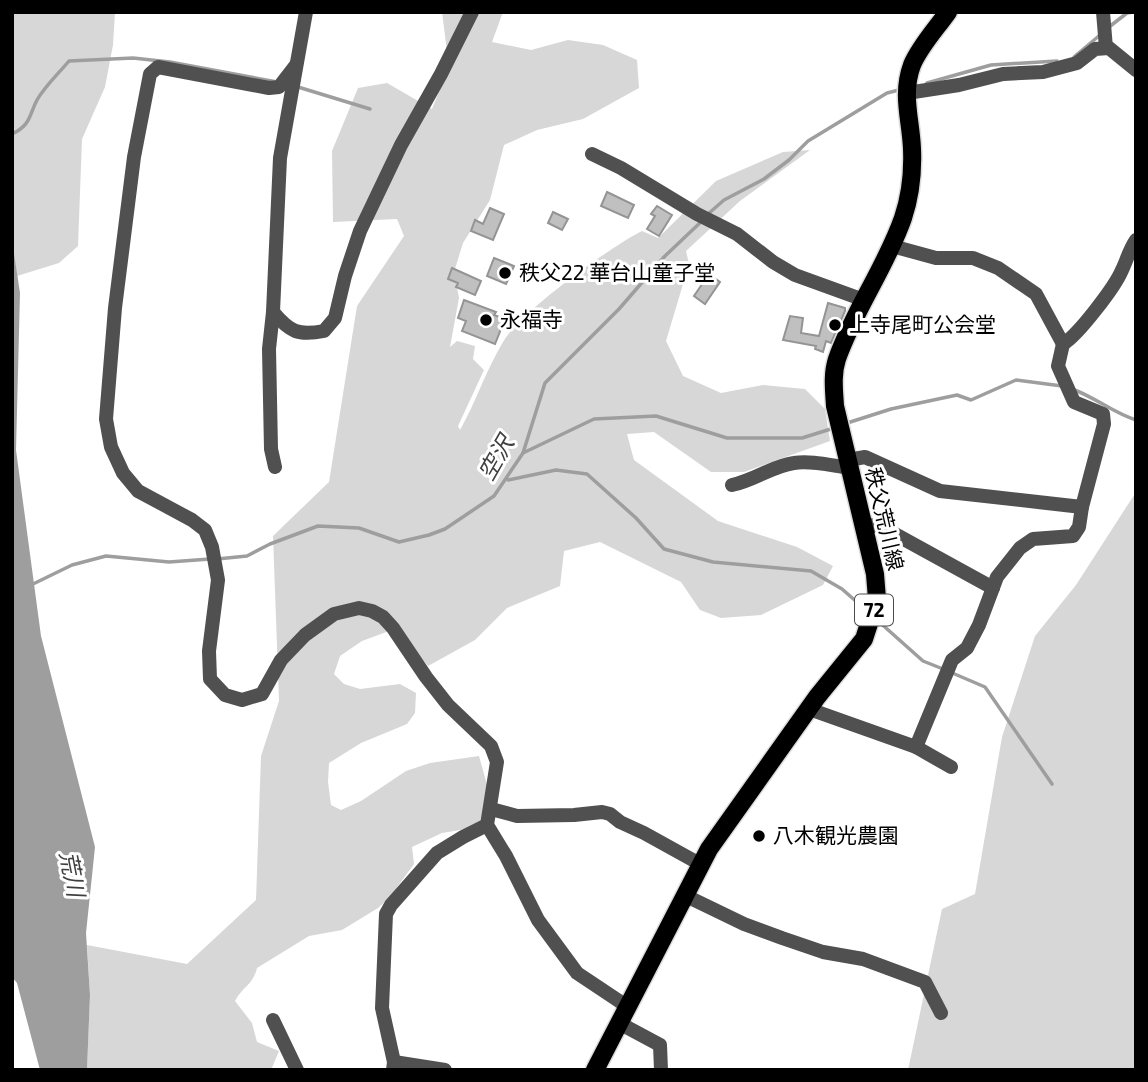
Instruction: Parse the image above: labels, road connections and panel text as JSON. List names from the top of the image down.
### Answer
{
  "streets": {
    "main road": ["秩父荒川線", "72"]
  },
  "water": ["空沢", "荒川"],
  "places": [
    "秩父22 華台山童子堂",
    "永福寺",
    "上寺尾町公会堂",
    "八木観光農園"
  ]
}
